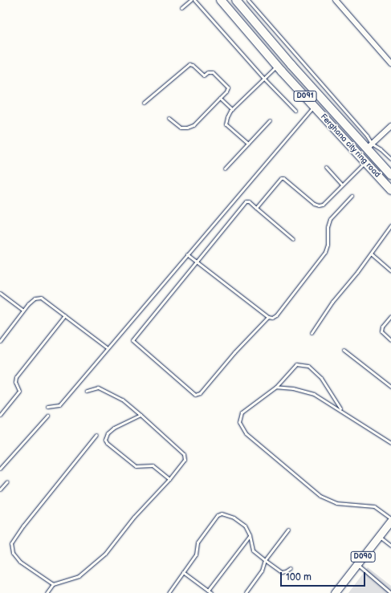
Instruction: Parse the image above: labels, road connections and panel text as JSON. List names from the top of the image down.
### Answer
{
  "streets": {
    "highway": ["D091", "Ferghana city ring road"],
    "main road": ["D090"]
  },
  "scale_bar": "100 m"
}
